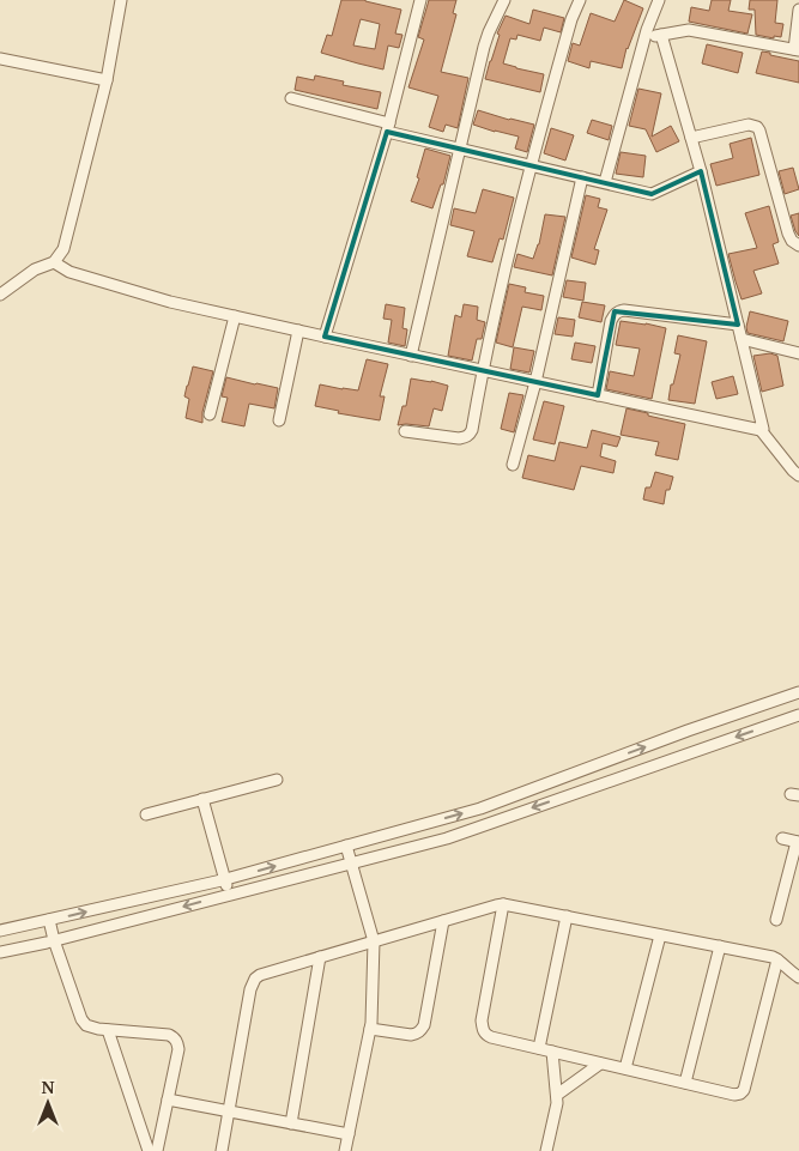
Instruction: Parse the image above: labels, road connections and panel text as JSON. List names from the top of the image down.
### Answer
{
  "north": "top"
}
